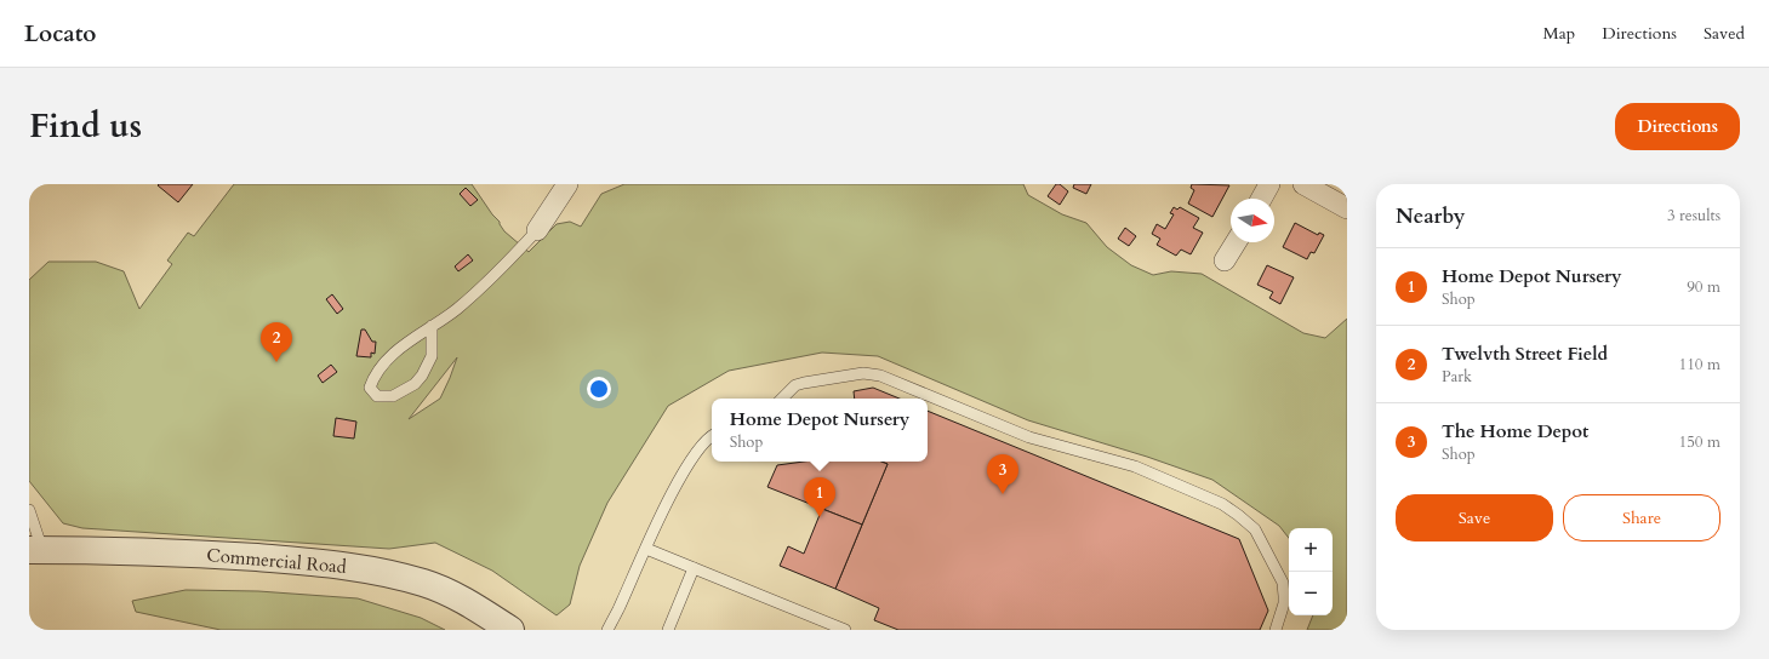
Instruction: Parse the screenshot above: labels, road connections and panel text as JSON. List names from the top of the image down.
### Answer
{
  "streets": {
    "street": ["Commercial Road"]
  },
  "north": "right",
  "page": {
    "header": "Locato",
    "nav": ["Map", "Directions", "Saved"],
    "title": "Find us",
    "buttons": [
      "Directions",
      ["Save", "Share"]
    ],
    "heading": ["Nearby", "3 results"],
    "list": [
      {
        "mark": "1",
        "name": "Home Depot Nursery",
        "note": "Shop",
        "value": "90 m"
      },
      {
        "mark": "2",
        "name": "Twelvth Street Field",
        "note": "Park",
        "value": "110 m"
      },
      {
        "mark": "3",
        "name": "The Home Depot",
        "note": "Shop",
        "value": "150 m"
      }
    ],
    "pins": ["2", "3", "1"],
    "popup": ["Home Depot Nursery", "Shop"],
    "map_buttons": ["+", "−"]
  }
}
